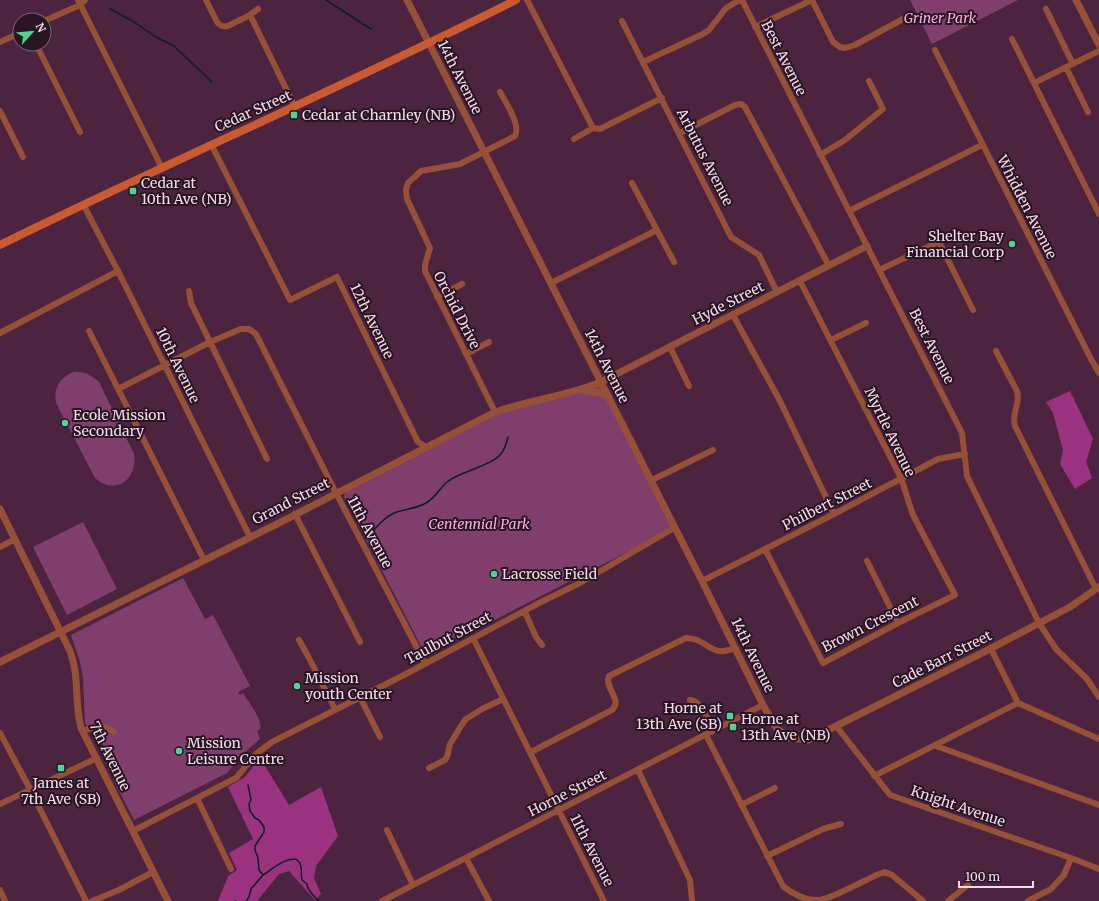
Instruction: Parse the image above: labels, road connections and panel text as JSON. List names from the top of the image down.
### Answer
{
  "streets": {
    "main road": ["Cedar Street"],
    "street": [
      "Best Avenue",
      "14th Avenue",
      "Arbutus Avenue",
      "Whidden Avenue",
      "Hyde Street",
      "Orchid Drive",
      "12th Avenue",
      "10th Avenue",
      "Myrtle Avenue",
      "Grand Street",
      "Philbert Street",
      "11th Avenue",
      "Brown Crescent",
      "Taulbut Street",
      "Cade Barr Street",
      "7th Avenue",
      "Horne Street",
      "Knight Avenue"
    ]
  },
  "crossings": [
    ["Best Avenue", "Hyde Street"],
    ["Best Avenue", "Philbert Street"],
    ["Best Avenue", "Cade Barr Street"],
    ["14th Avenue", "Cedar Street"],
    ["14th Avenue", "Hyde Street"],
    ["14th Avenue", "Orchid Drive"],
    ["14th Avenue", "Grand Street"],
    ["14th Avenue", "Philbert Street"],
    ["14th Avenue", "Taulbut Street"],
    ["14th Avenue", "Cade Barr Street"],
    ["14th Avenue", "Horne Street"],
    ["Cedar Street", "12th Avenue"],
    ["Cedar Street", "10th Avenue"],
    ["Arbutus Avenue", "Hyde Street"],
    ["Hyde Street", "Myrtle Avenue"],
    ["Hyde Street", "Grand Street"],
    ["Orchid Drive", "Grand Street"],
    ["12th Avenue", "Grand Street"],
    ["10th Avenue", "Grand Street"],
    ["Myrtle Avenue", "Philbert Street"],
    ["Myrtle Avenue", "Brown Crescent"],
    ["Grand Street", "11th Avenue"],
    ["Grand Street", "7th Avenue"],
    ["Philbert Street", "Brown Crescent"],
    ["11th Avenue", "Taulbut Street"],
    ["11th Avenue", "Horne Street"],
    ["Taulbut Street", "7th Avenue"],
    ["Cade Barr Street", "Knight Avenue"]
  ],
  "parks": ["Griner Park", "Centennial Park"],
  "places": {
    "transit": [
      "Cedar at Charnley (NB)",
      "Cedar at 10th Ave (NB)",
      "Horne at 13th Ave (SB)",
      "Horne at 13th Ave (NB)",
      "James at 7th Ave (SB)"
    ],
    "other": [
      "Shelter Bay Financial Corp",
      "Ecole Mission Secondary",
      "Lacrosse Field",
      "Mission youth Center",
      "Mission Leisure Centre"
    ]
  },
  "scale_bar": "100 m",
  "north": "top right"
}
